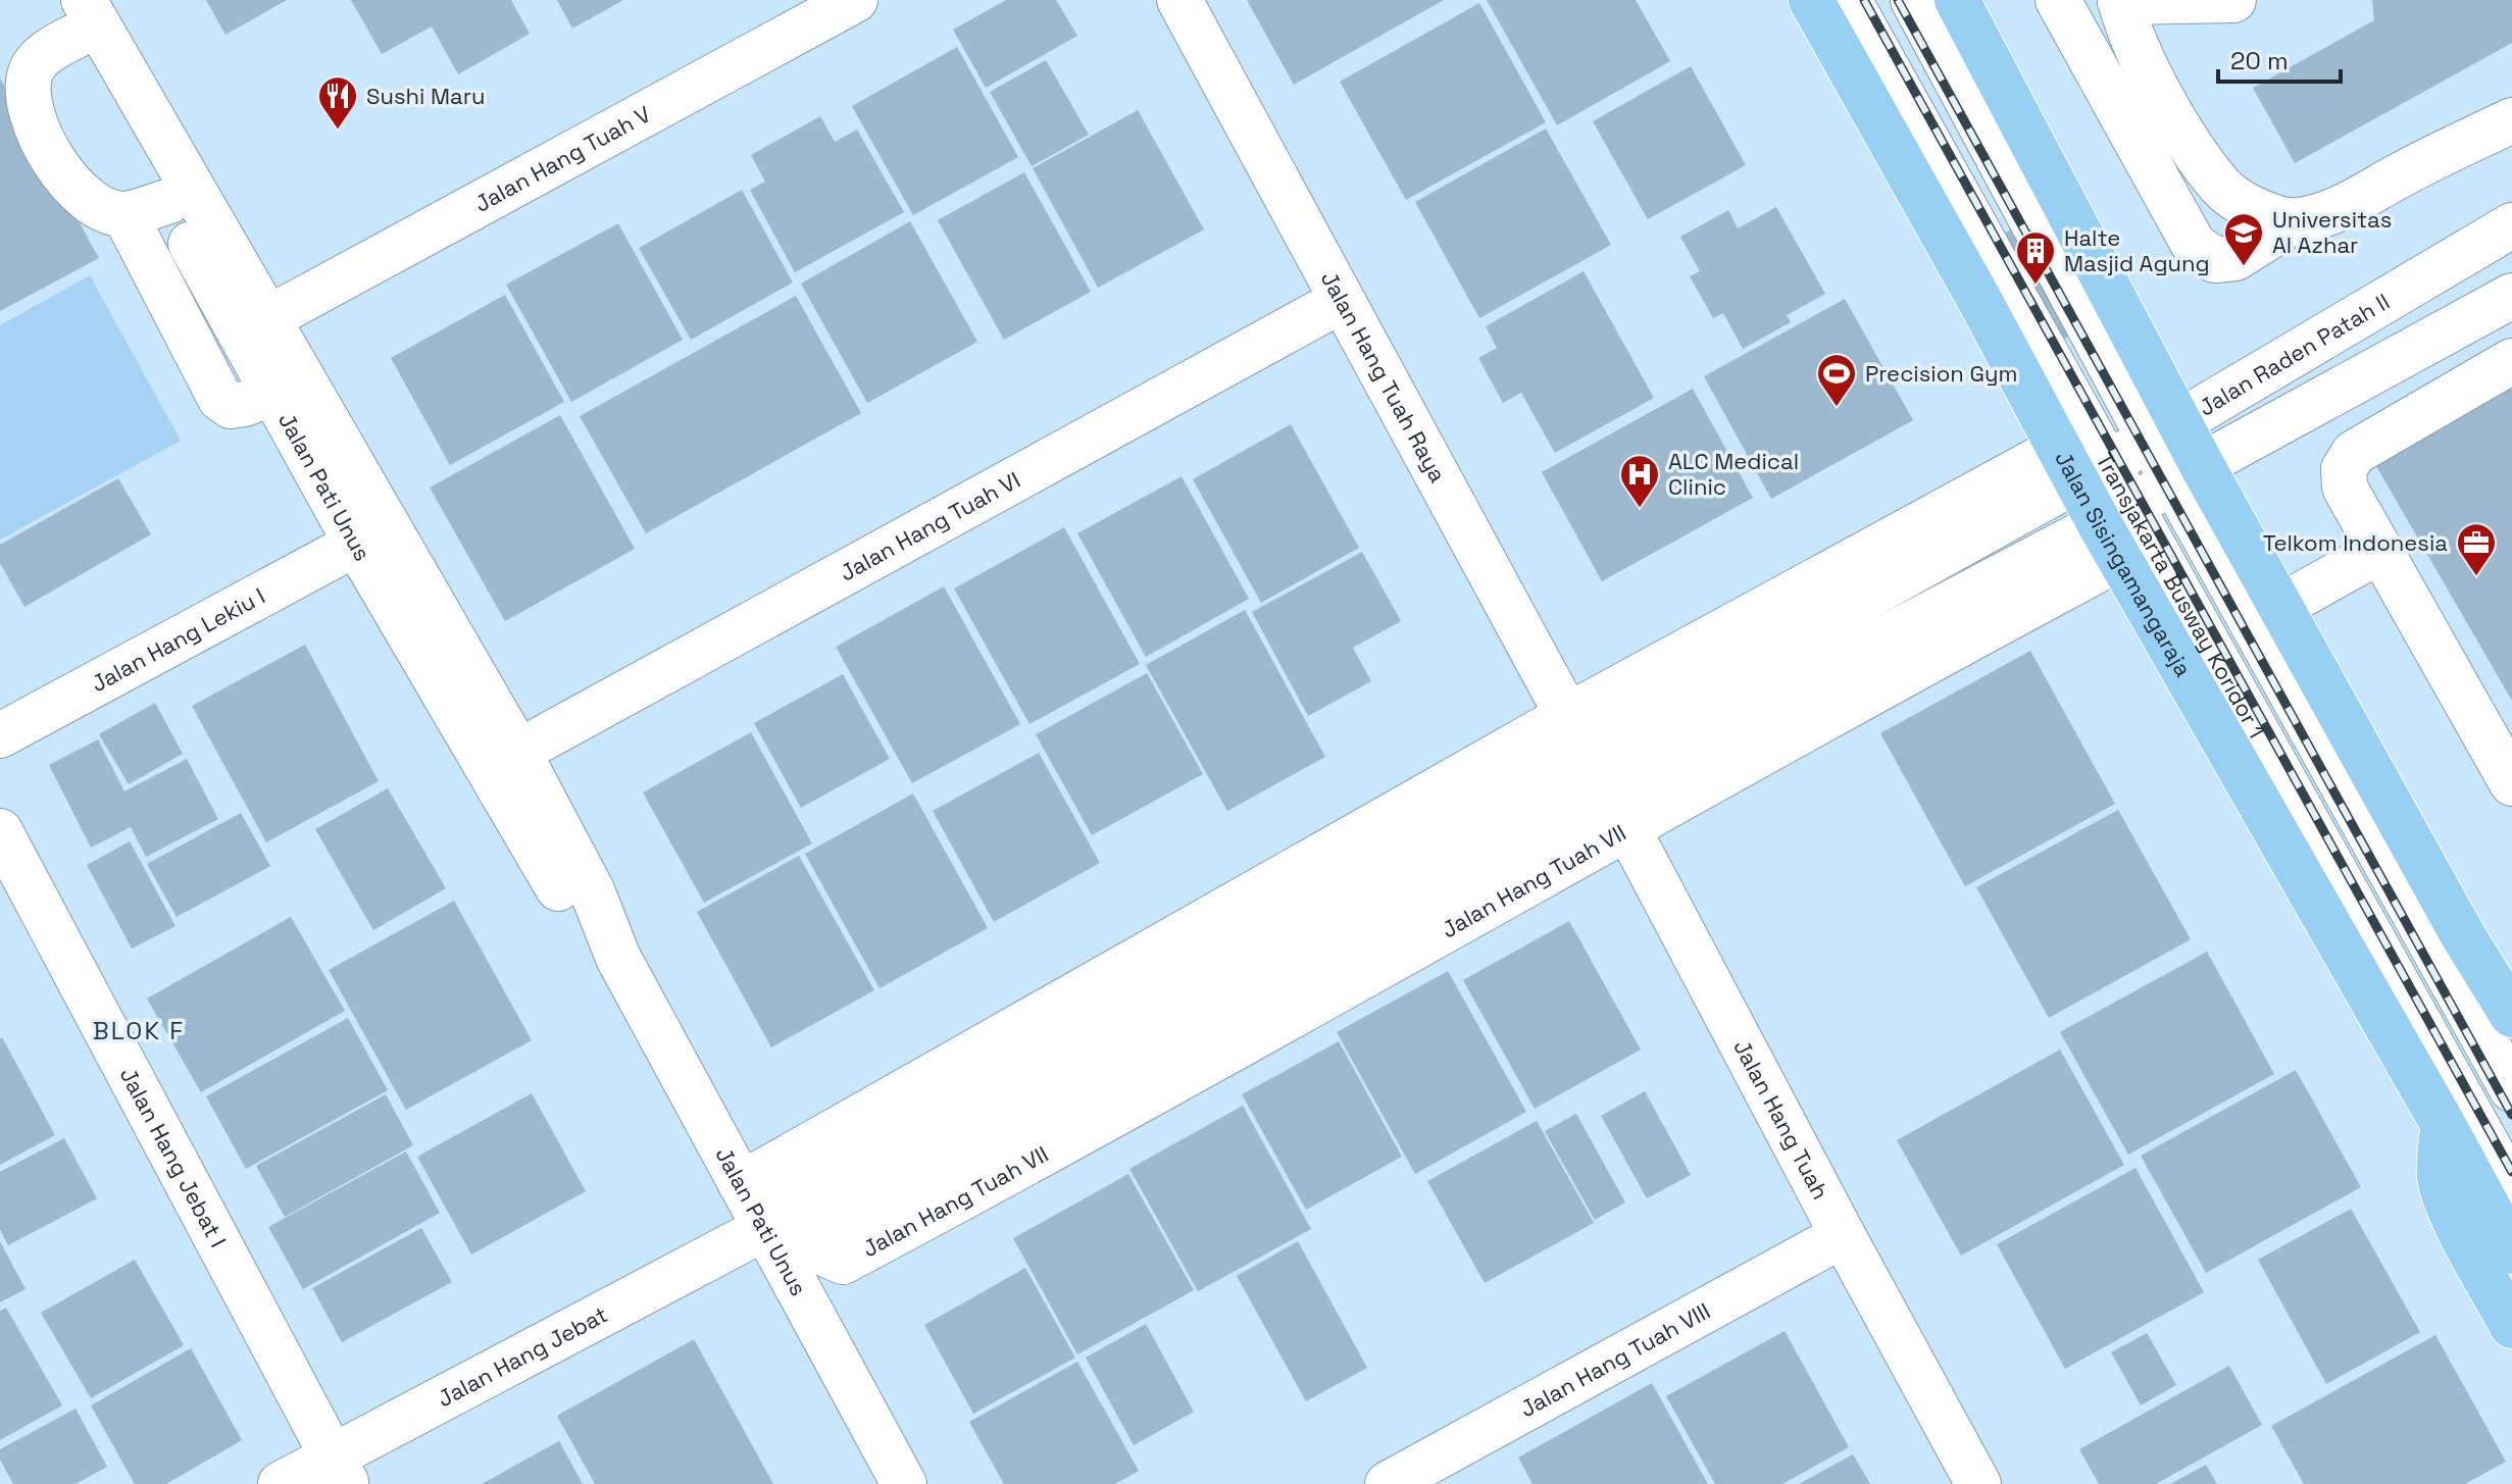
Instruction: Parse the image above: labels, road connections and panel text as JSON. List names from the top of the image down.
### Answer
{
  "streets": {
    "main road": ["Jalan Sisingamangaraja"],
    "street": [
      "Jalan Hang Tuah V",
      "Jalan Raden Patah II",
      "Jalan Hang Tuah Raya",
      "Jalan Pati Unus",
      "Jalan Hang Tuah VI",
      "Transjakarta Busway Koridor 1",
      "Jalan Hang Lekiu I",
      "Jalan Hang Tuah VII",
      "Jalan Hang Tuah",
      "Jalan Hang Jebat I",
      "Jalan Hang Jebat",
      "Jalan Hang Tuah VIII"
    ]
  },
  "crossings": [
    ["Jalan Hang Tuah V", "Jalan Pati Unus"],
    ["Jalan Raden Patah II", "Jalan Sisingamangaraja"],
    ["Jalan Raden Patah II", "Transjakarta Busway Koridor 1"],
    ["Jalan Raden Patah II", "Jalan Hang Tuah VII"],
    ["Jalan Hang Tuah Raya", "Jalan Hang Tuah VI"],
    ["Jalan Hang Tuah Raya", "Jalan Hang Tuah VII"],
    ["Jalan Hang Tuah Raya", "Jalan Hang Tuah"],
    ["Jalan Pati Unus", "Jalan Hang Tuah VI"],
    ["Jalan Pati Unus", "Jalan Hang Lekiu I"],
    ["Jalan Pati Unus", "Jalan Hang Tuah VII"],
    ["Jalan Pati Unus", "Jalan Hang Jebat"],
    ["Jalan Sisingamangaraja", "Transjakarta Busway Koridor 1"],
    ["Jalan Sisingamangaraja", "Jalan Hang Tuah VII"],
    ["Transjakarta Busway Koridor 1", "Jalan Hang Tuah VII"],
    ["Jalan Hang Tuah VII", "Jalan Hang Tuah"],
    ["Jalan Hang Tuah VII", "Jalan Hang Jebat"],
    ["Jalan Hang Tuah", "Jalan Hang Tuah VIII"],
    ["Jalan Hang Jebat I", "Jalan Hang Jebat"]
  ],
  "districts": ["BLOK F"],
  "places": {
    "restaurant": ["Sushi Maru"],
    "school or university": ["Universitas Al Azhar"],
    "building": ["Halte Masjid Agung"],
    "sports": ["Precision Gym"],
    "hospital": ["ALC Medical Clinic"],
    "office": ["Telkom Indonesia"]
  },
  "scale_bar": "20 m"
}
